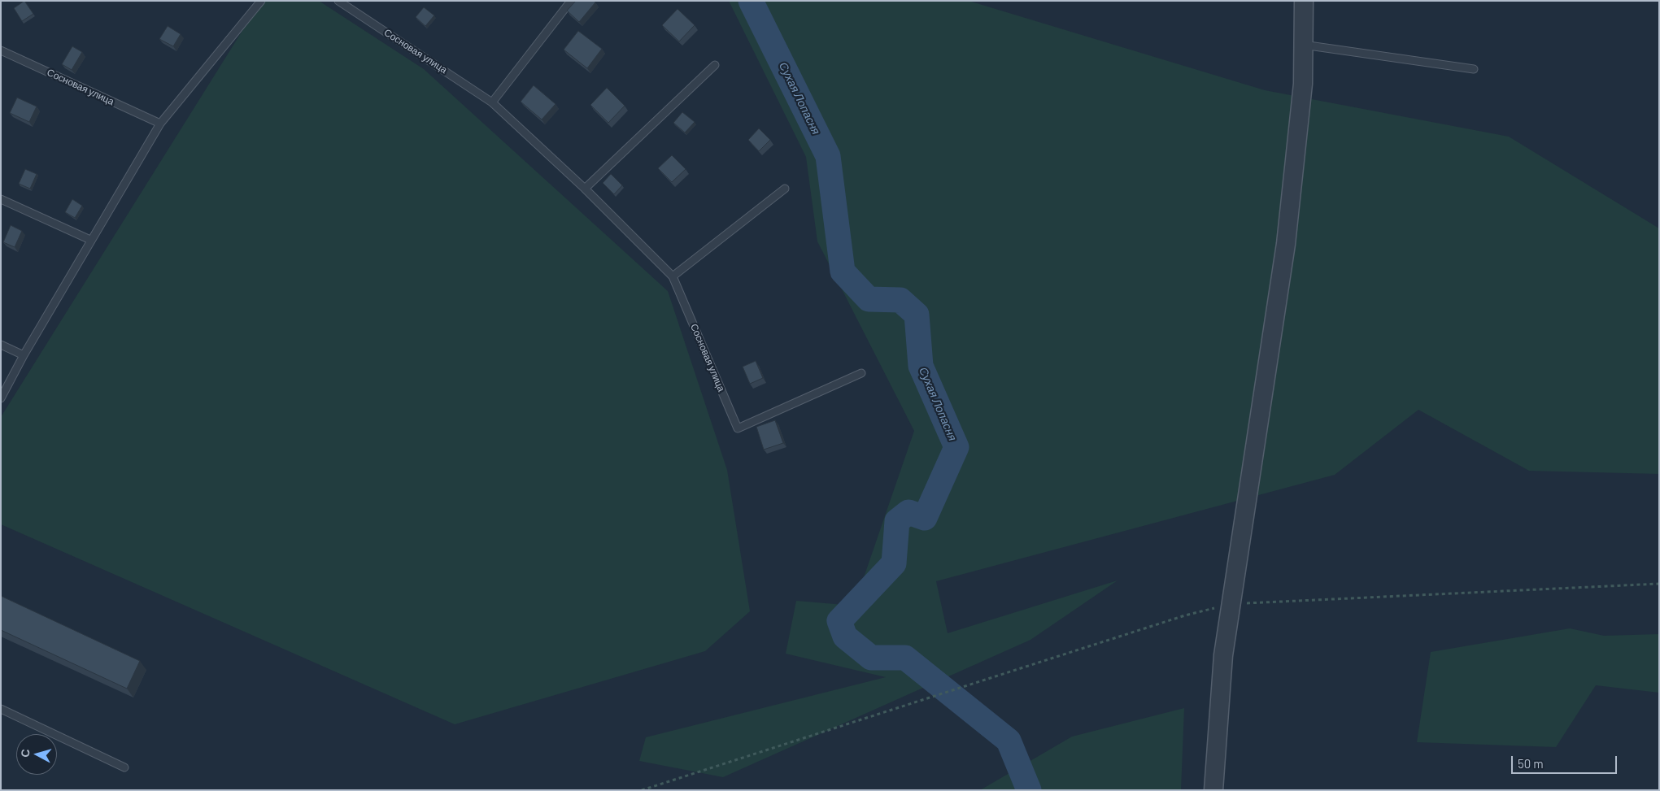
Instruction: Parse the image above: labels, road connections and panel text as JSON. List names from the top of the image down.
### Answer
{
  "streets": {
    "lane": ["Сосновая улица"]
  },
  "water": ["Сухая Лопасня"],
  "scale_bar": "50 m",
  "north": "left"
}
